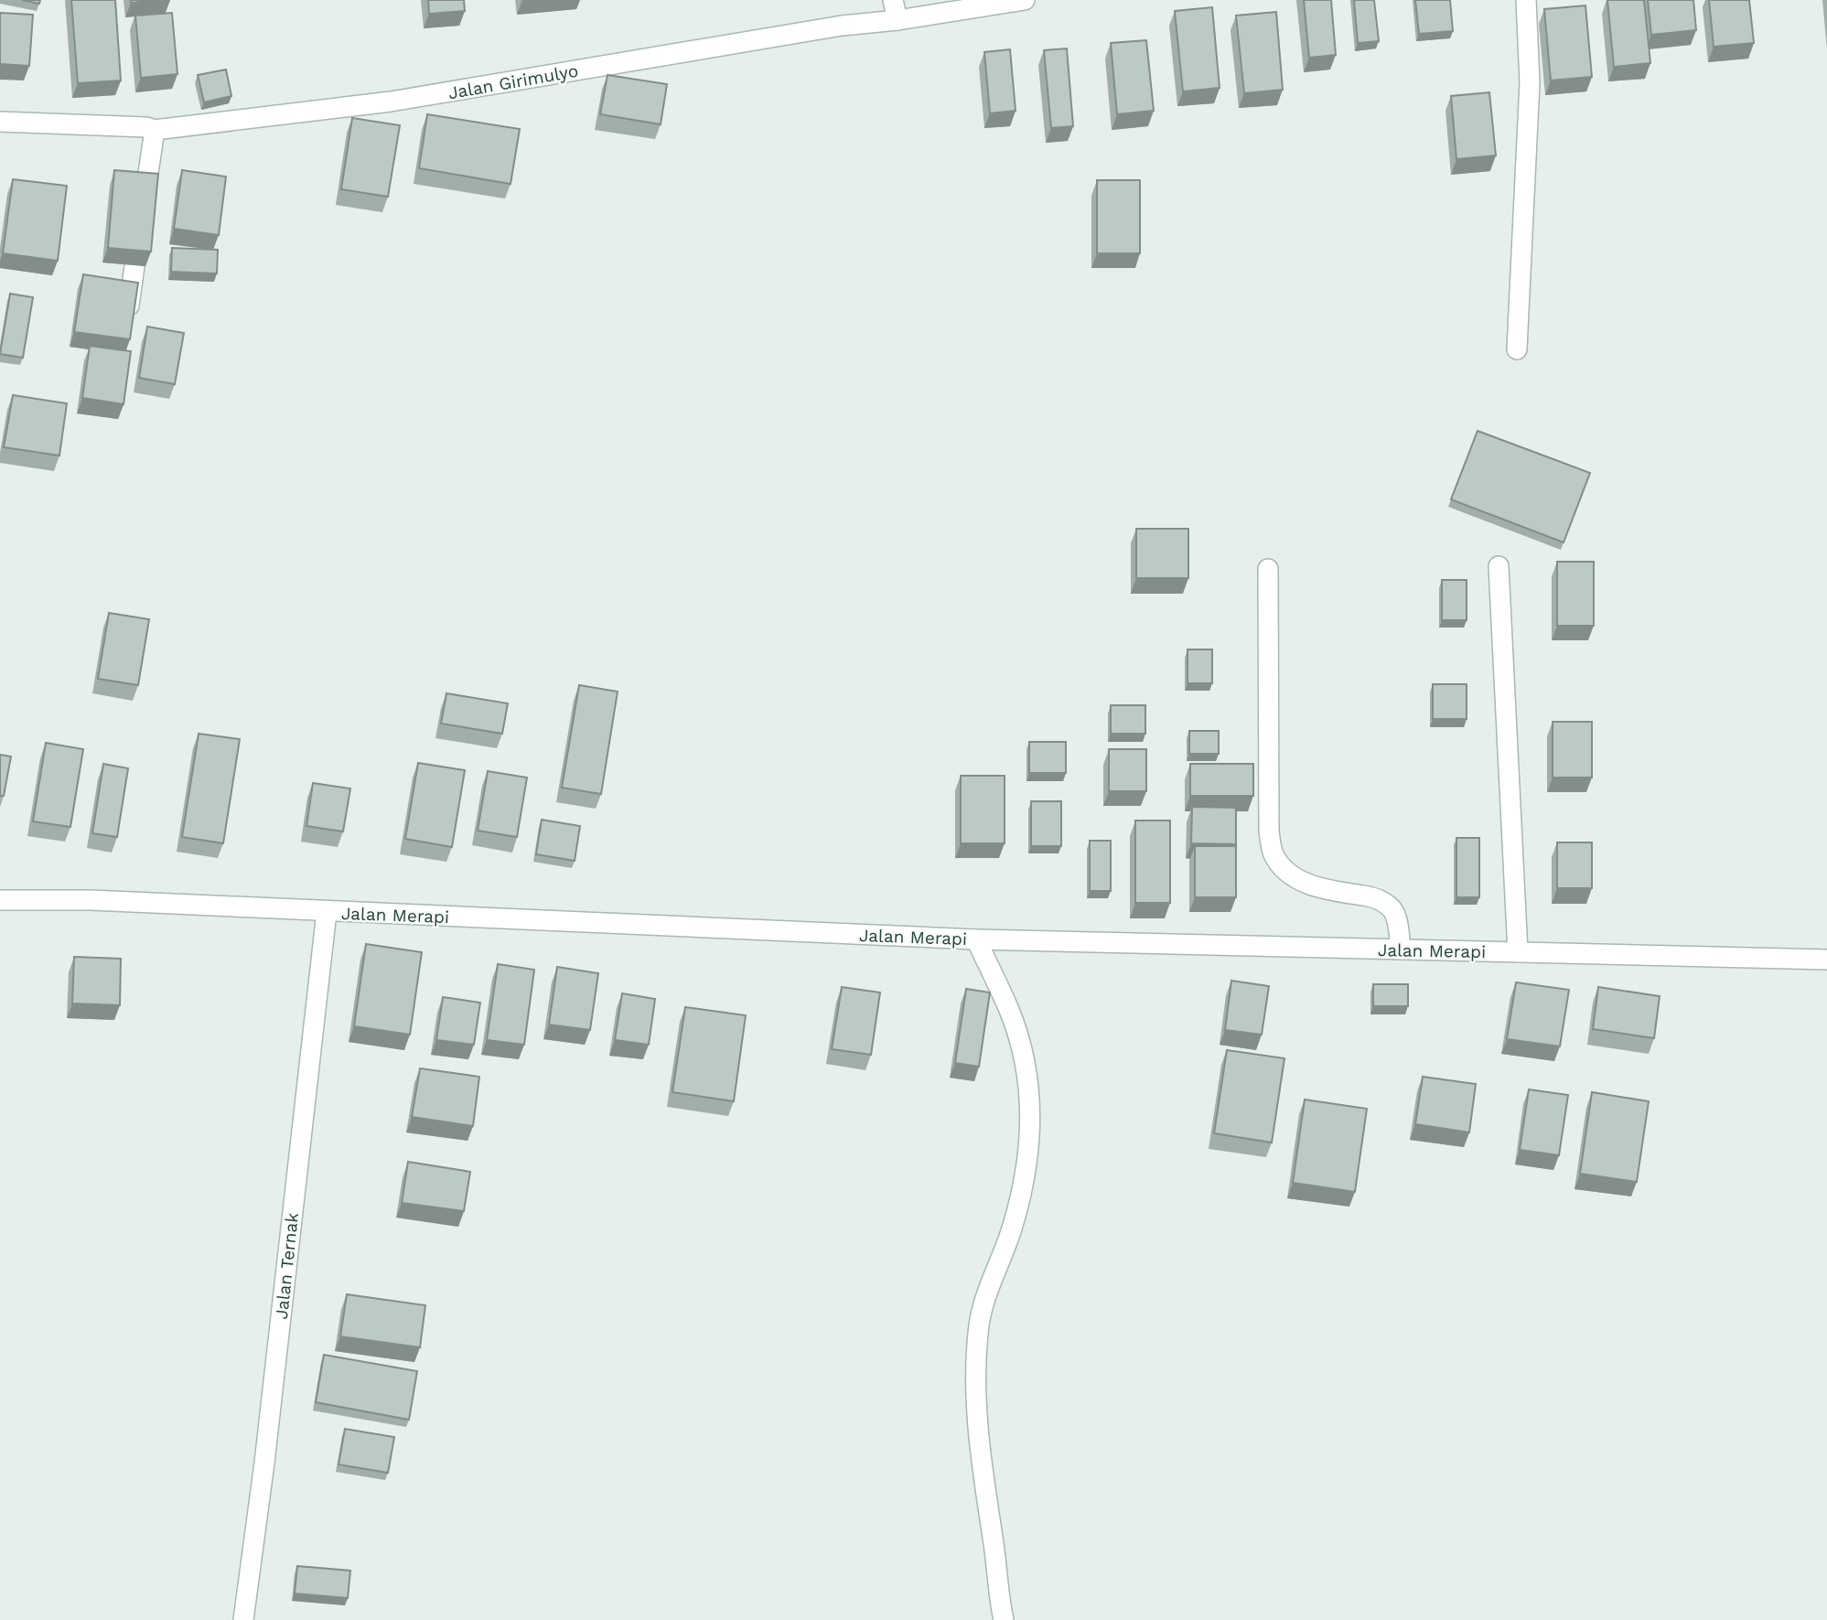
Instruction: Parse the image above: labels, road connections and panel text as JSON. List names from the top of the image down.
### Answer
{
  "streets": {
    "street": ["Jalan Girimulyo", "Jalan Merapi", "Jalan Ternak"]
  },
  "crossings": [
    ["Jalan Merapi", "Jalan Ternak"]
  ]
}
